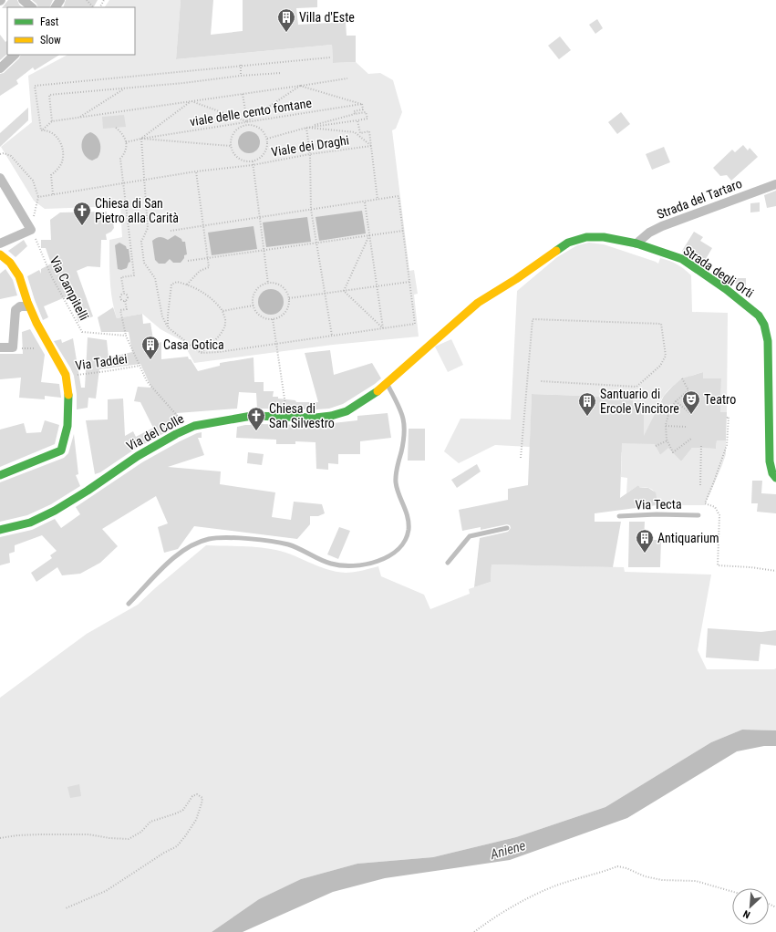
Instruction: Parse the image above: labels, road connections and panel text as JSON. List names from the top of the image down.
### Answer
{
  "streets": {
    "street": ["Strada del Tartaro", "Strada degli Orti", "Via del Colle"],
    "lane": ["Via Tecta"],
    "path": [
      "viale delle cento fontane",
      "Viale dei Draghi",
      "Via Campitelli",
      "Via Taddei"
    ]
  },
  "crossings": [
    ["Strada del Tartaro", "Strada degli Orti"],
    ["Strada degli Orti", "Via del Colle"]
  ],
  "water": ["Aniene"],
  "places": {
    "building": [
      "Villa d'Este",
      "Casa Gotica",
      "Santuario di Ercole Vincitore",
      "Antiquarium"
    ],
    "church": ["Chiesa di San Pietro alla Carità", "Chiesa di San Silvestro"],
    "theatre": ["Teatro"]
  },
  "legend": ["Fast", "Slow"],
  "north": "bottom left"
}
